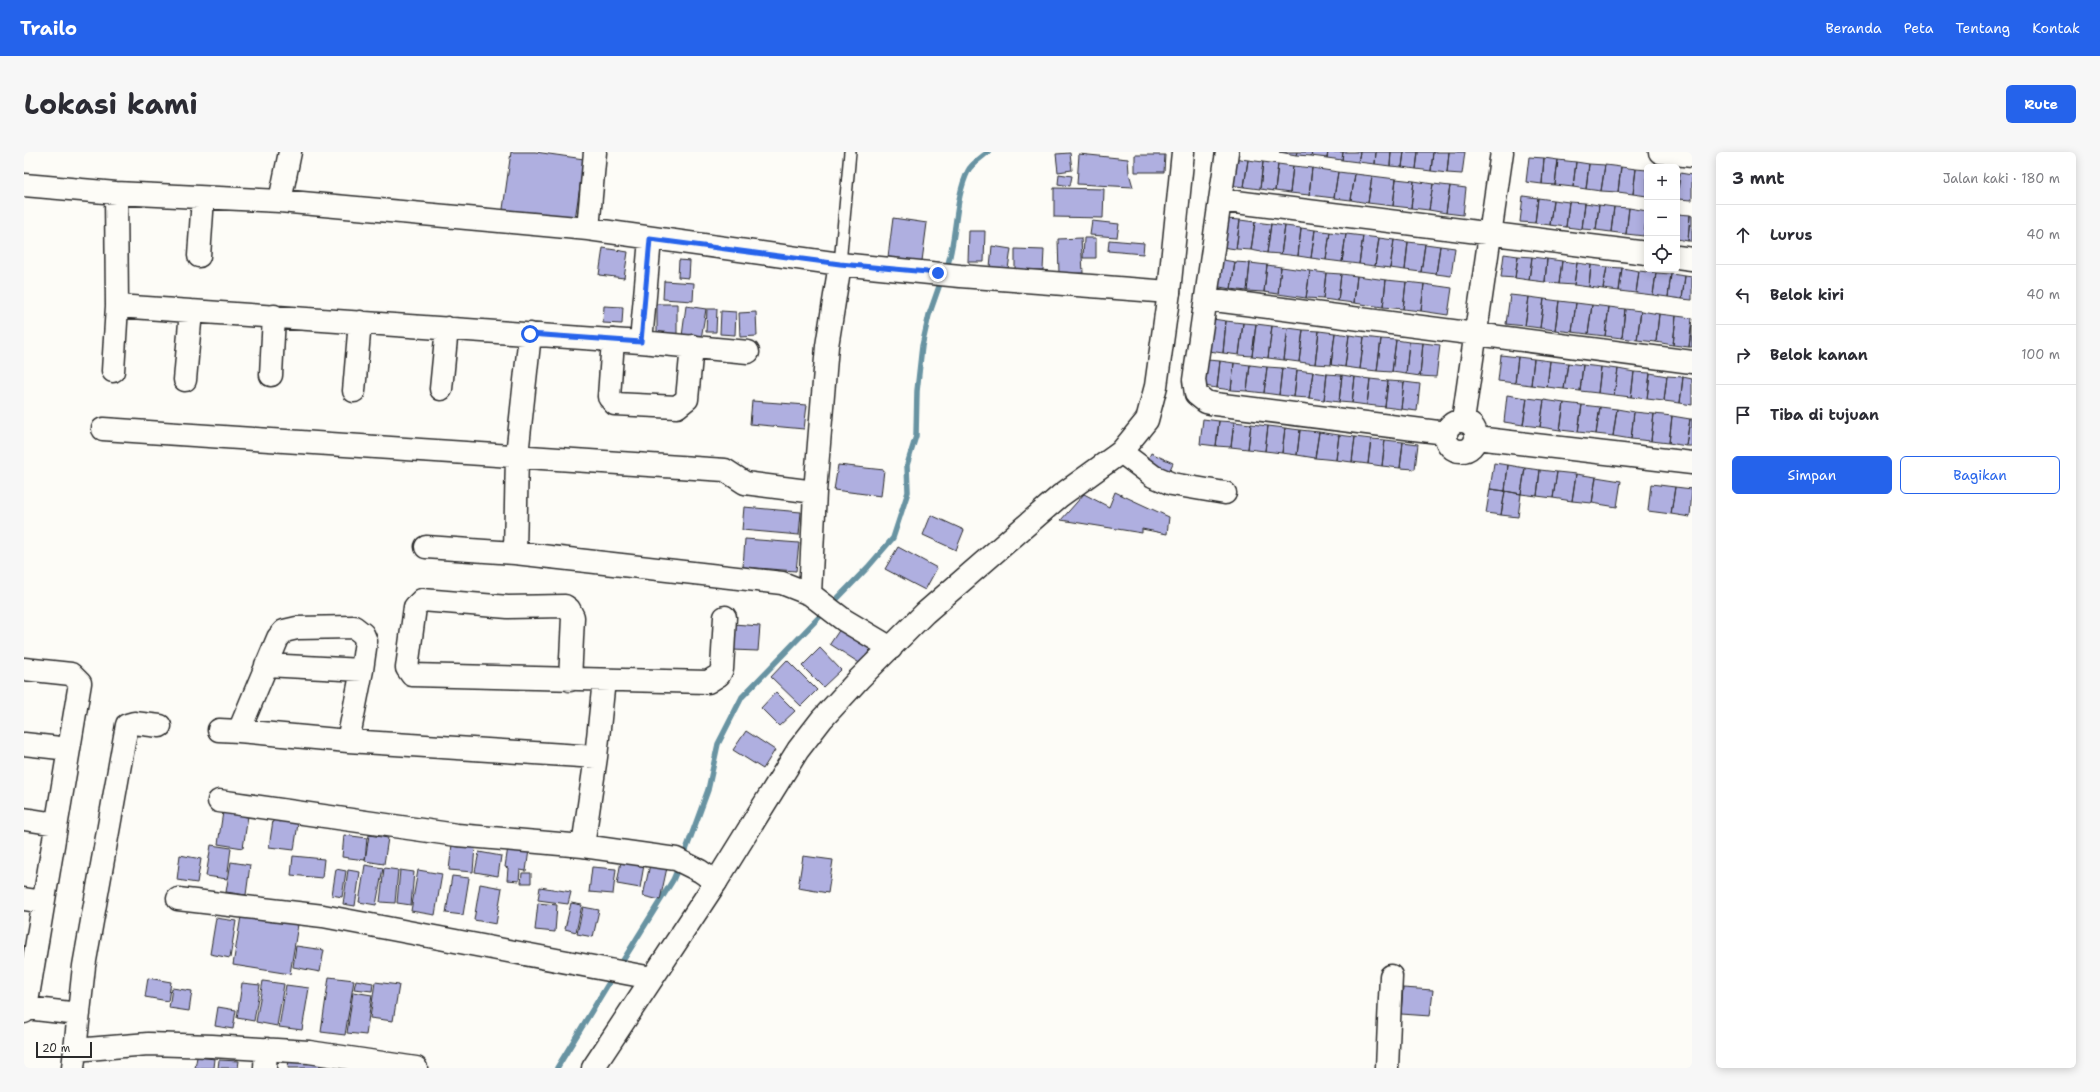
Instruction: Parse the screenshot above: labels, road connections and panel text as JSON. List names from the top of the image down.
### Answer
{
  "scale_bar": "20 m",
  "page": {
    "header": "Trailo",
    "nav": [
      "Beranda",
      "Peta",
      "Tentang",
      "Kontak"
    ],
    "title": "Lokasi kami",
    "buttons": [
      "Rute",
      ["Simpan", "Bagikan"]
    ],
    "heading": ["3 mnt", "Jalan kaki · 180 m"],
    "map_buttons": ["+", "−"],
    "list": [
      ["Lurus", "40 m"],
      ["Belok kiri", "40 m"],
      ["Belok kanan", "100 m"],
      "Tiba di tujuan"
    ],
    "scale": "20 m"
  }
}
